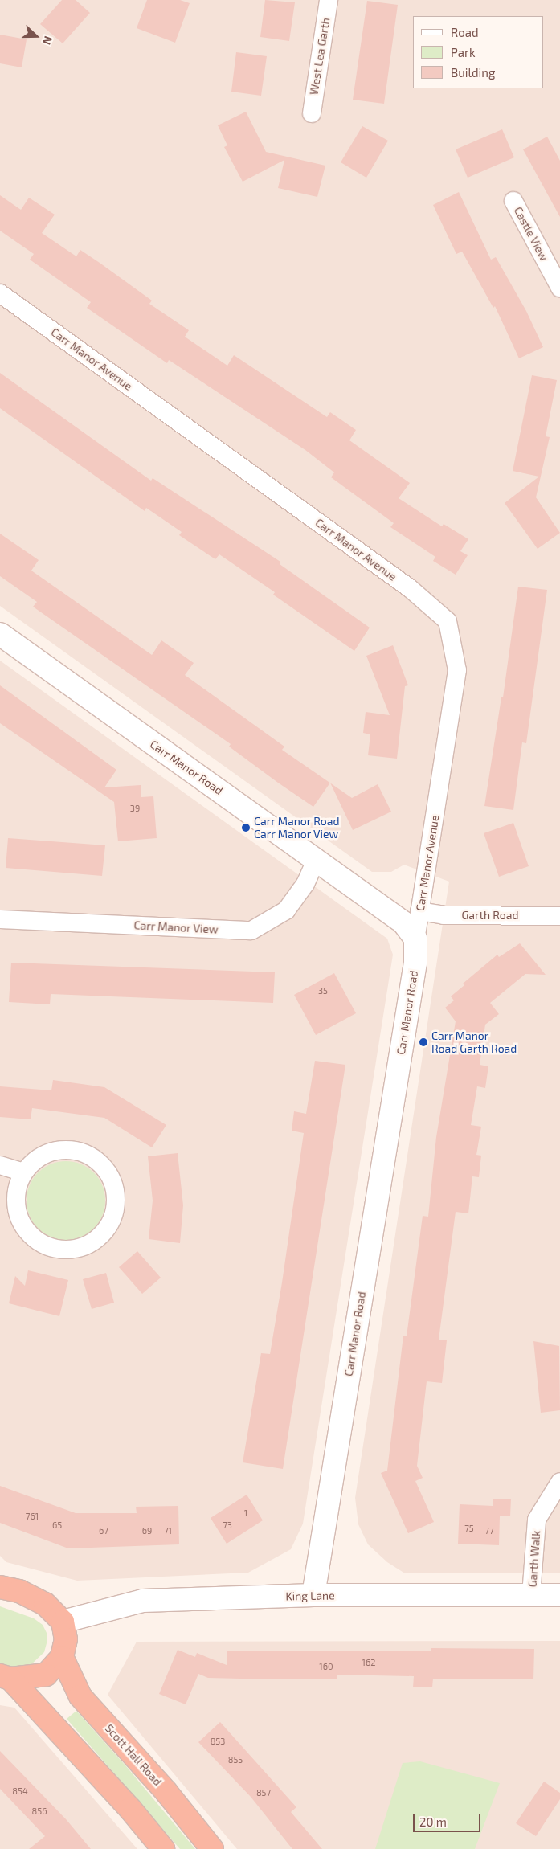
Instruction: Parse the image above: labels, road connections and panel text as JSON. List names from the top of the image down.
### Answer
{
  "streets": {
    "highway": ["Scott Hall Road"],
    "street": [
      "West Lea Garth",
      "Castle View",
      "Carr Manor Avenue",
      "Carr Manor Road",
      "Garth Road",
      "Carr Manor View",
      "Garth Walk",
      "King Lane"
    ]
  },
  "crossings": [
    ["Carr Manor Avenue", "Carr Manor Road"],
    ["Carr Manor Avenue", "Garth Road"],
    ["Carr Manor Road", "Carr Manor View"],
    ["Carr Manor Road", "King Lane"],
    ["Garth Walk", "King Lane"]
  ],
  "places": ["Carr Manor Road Carr Manor View", "Carr Manor Road Garth Road"],
  "house_numbers": [
    "39",
    "35",
    "1",
    "761",
    "65",
    "73",
    "75",
    "67",
    "69",
    "71",
    "77",
    "162",
    "160",
    "853",
    "855",
    "854",
    "857",
    "856"
  ],
  "legend": ["Road", "Park", "Building"],
  "scale_bar": "20 m",
  "north": "right"
}
